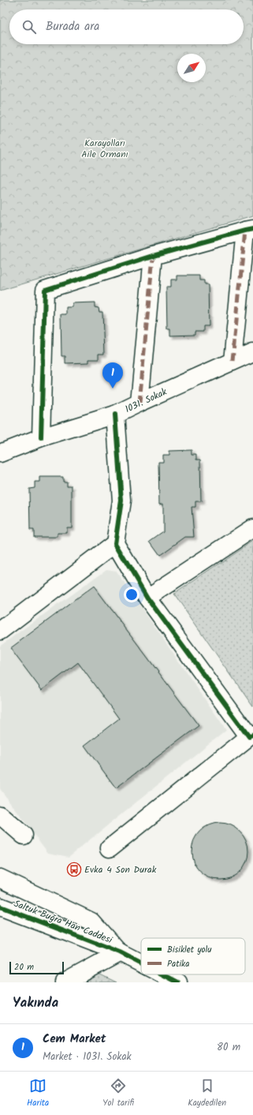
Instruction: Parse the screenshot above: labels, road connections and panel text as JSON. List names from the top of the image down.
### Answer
{
  "streets": {
    "street": ["1031. Sokak", "Saltuk Buğra Han Caddesi"]
  },
  "parks": ["Karayolları Aile Ormanı"],
  "places": {
    "bus stop": ["Evka 4 Son Durak"]
  },
  "legend": ["Bisiklet yolu", "Patika"],
  "scale_bar": "20 m",
  "north": "top right",
  "page": {
    "search": "Burada ara",
    "pins": "1",
    "scale": "20 m",
    "heading": "Yakında",
    "list": [
      {
        "mark": "1",
        "name": "Cem Market",
        "note": "Market · 1031. Sokak",
        "value": "80 m"
      }
    ],
    "nav": ["Harita", "Yol tarifi", "Kaydedilen"]
  }
}
